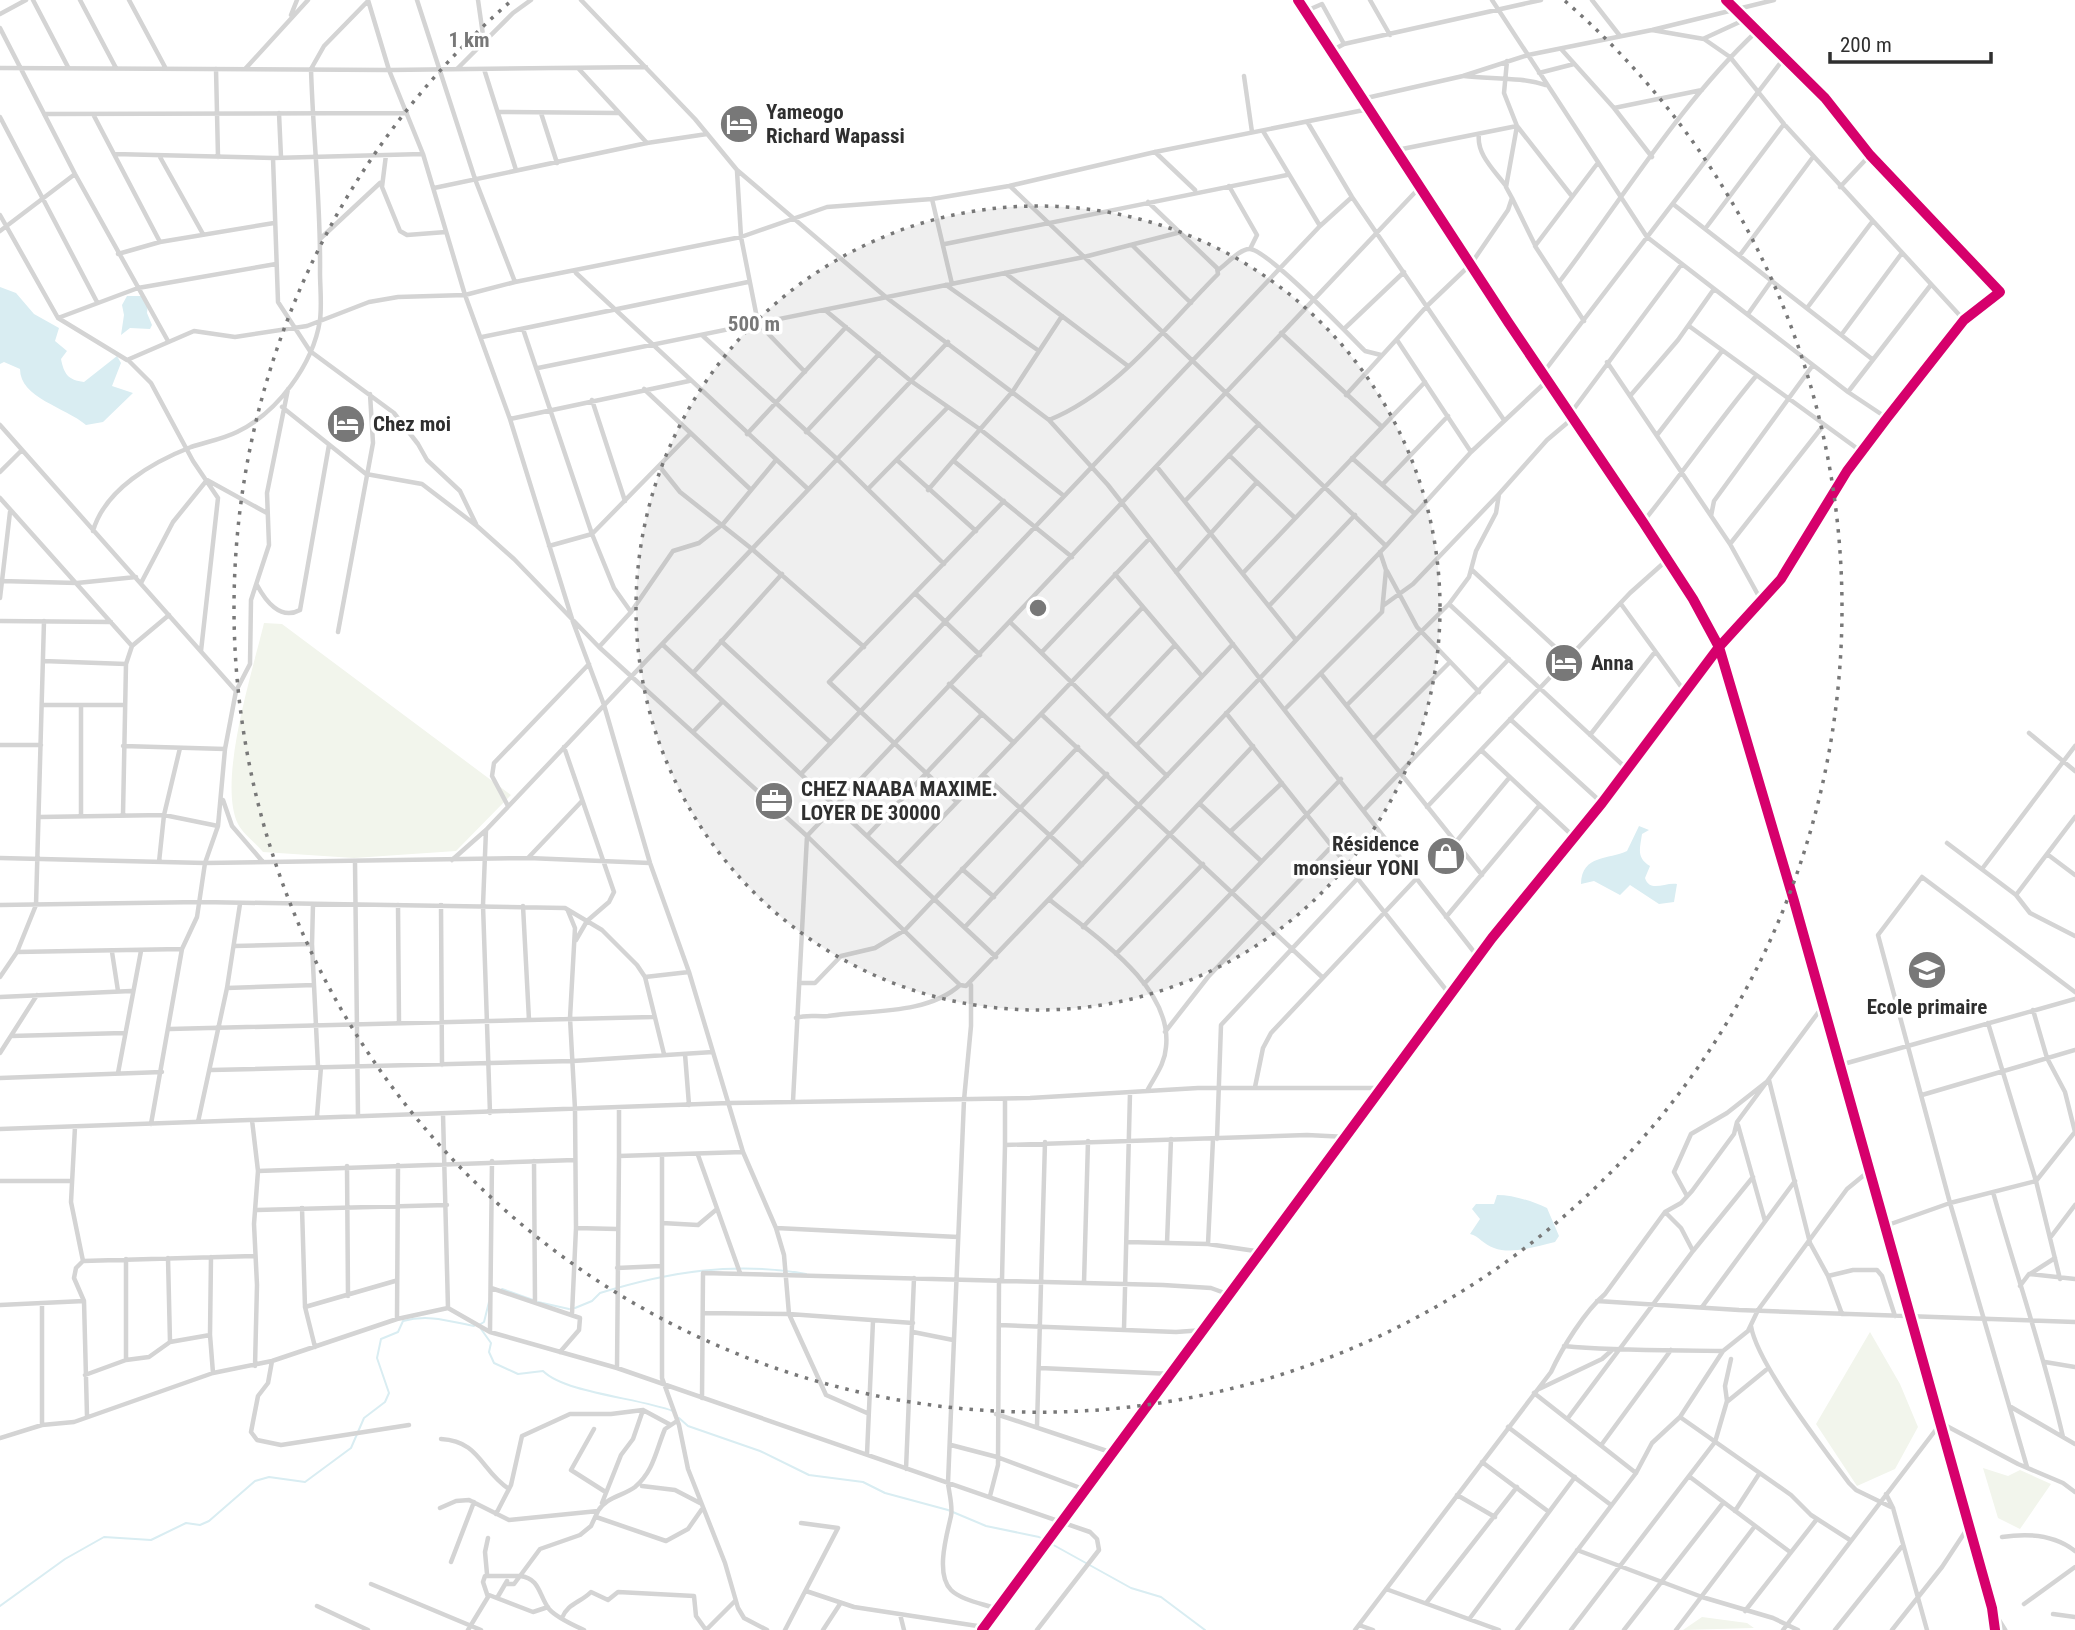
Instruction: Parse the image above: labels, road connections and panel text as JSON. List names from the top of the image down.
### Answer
{
  "places": {
    "hotel": ["Yameogo Richard Wapassi", "Chez moi", "Anna"],
    "office": ["CHEZ NAABA MAXIME. LOYER DE 30000"],
    "shop": ["Résidence monsieur YONI"],
    "school or university": ["Ecole primaire"]
  },
  "scale_bar": "200 m",
  "rings": ["1 km", "500 m"]
}
